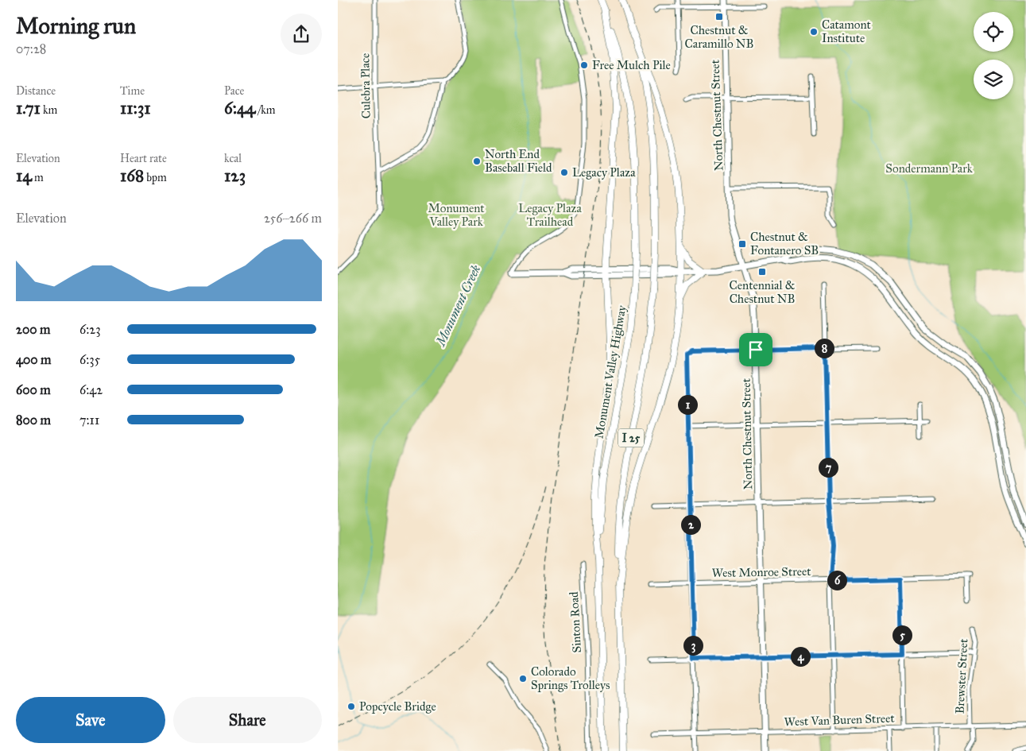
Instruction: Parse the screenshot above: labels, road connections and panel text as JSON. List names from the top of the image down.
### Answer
{
  "streets": {
    "highway": ["Monument Valley Highway", "I 25"],
    "main road": ["North Chestnut Street"],
    "street": [
      "Culebra Place",
      "West Monroe Street",
      "Sinton Road",
      "Brewster Street",
      "West Van Buren Street"
    ]
  },
  "crossings": [
    ["North Chestnut Street", "West Monroe Street"],
    ["North Chestnut Street", "West Van Buren Street"],
    ["Brewster Street", "West Van Buren Street"]
  ],
  "water": ["Monument Creek"],
  "parks": ["Sondermann Park", "Monument Valley Park", "Legacy Plaza Trailhead"],
  "places": {
    "transit": ["Chestnut & Caramillo NB", "Chestnut & Fontanero SB", "Centennial & Chestnut NB"],
    "other": [
      "Catamont Institute",
      "Free Mulch Pile",
      "North End Baseball Field",
      "Legacy Plaza",
      "Colorado Springs Trolleys",
      "Popcycle Bridge"
    ]
  },
  "page": {
    "heading": ["Morning run", "07:28"],
    "stats": [
      ["Distance", "1.71 km"],
      ["Time", "11:31"],
      ["Pace", "6:44 /km"],
      ["Elevation", "14 m"],
      ["Heart rate", "168 bpm"],
      ["kcal", "123"]
    ],
    "chart": ["Elevation", "256–266 m"],
    "list": [
      {
        "name": "200 m",
        "note": "6:23"
      },
      {
        "name": "400 m",
        "note": "6:35"
      },
      {
        "name": "600 m",
        "note": "6:42"
      },
      {
        "name": "800 m",
        "note": "7:11"
      }
    ],
    "pins": [
      "8",
      "1",
      "7",
      "2",
      "6",
      "5",
      "3",
      "4"
    ],
    "buttons": ["Save", "Share"]
  }
}
